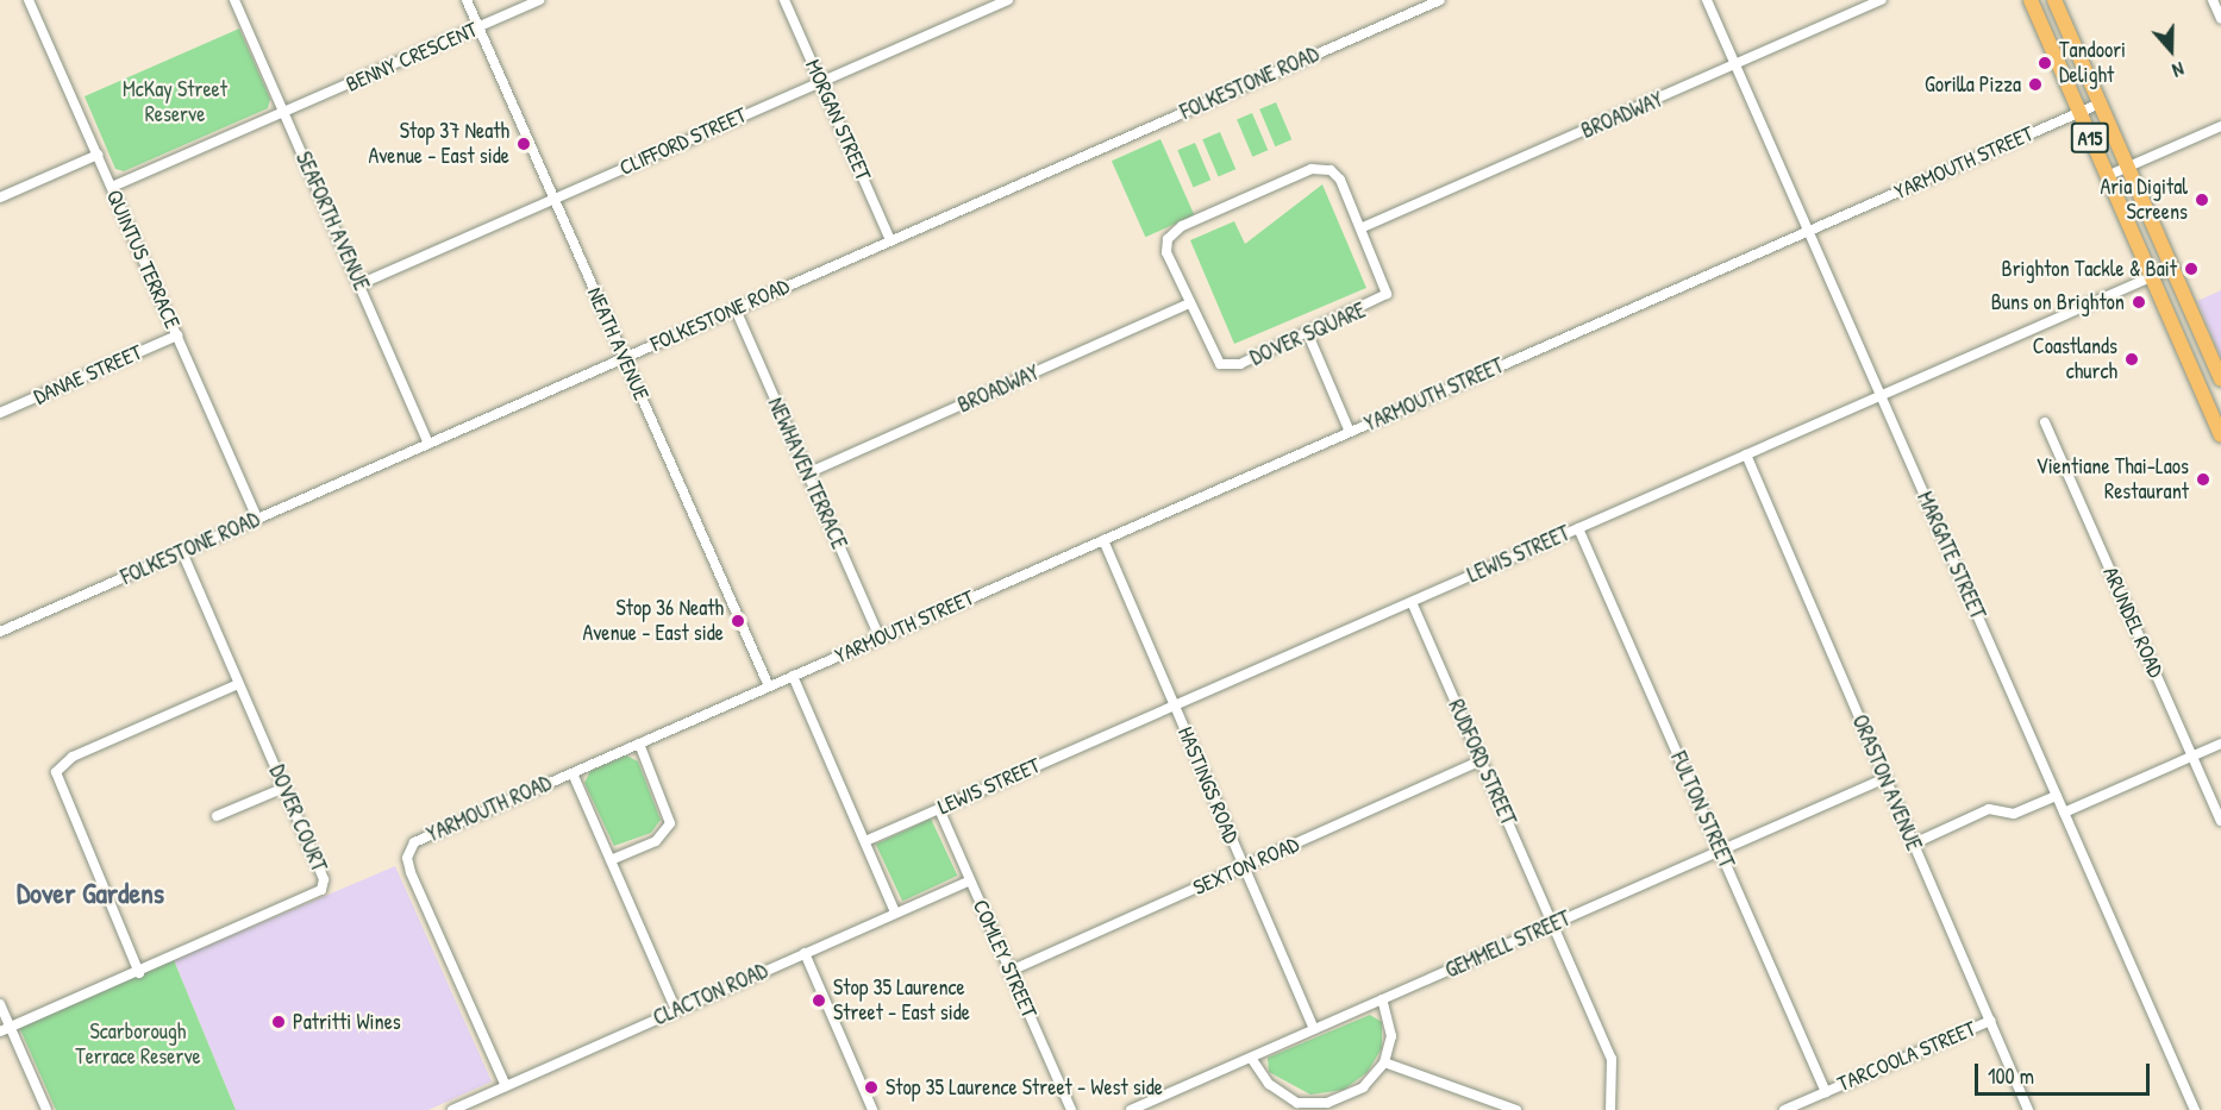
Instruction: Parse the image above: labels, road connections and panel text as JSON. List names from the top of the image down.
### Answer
{
  "streets": {
    "main road": ["A15"],
    "street": [
      "BENNY CRESCENT",
      "FOLKESTONE ROAD",
      "BROADWAY",
      "MORGAN STREET",
      "CLIFFORD STREET",
      "YARMOUTH STREET",
      "SEAFORTH AVENUE",
      "QUINTUS TERRACE",
      "DOVER SQUARE",
      "NEATH AVENUE",
      "DANAE STREET",
      "NEWHAVEN TERRACE",
      "LEWIS STREET",
      "MARGATE STREET",
      "ARUNDEL ROAD",
      "RUDFORD STREET",
      "ORASTON AVENUE",
      "HASTINGS ROAD",
      "YARMOUTH ROAD",
      "FULTON STREET",
      "DOVER COURT",
      "SEXTON ROAD",
      "GEMMELL STREET",
      "COMLEY STREET",
      "CLACTON ROAD",
      "TARCOOLA STREET"
    ]
  },
  "crossings": [
    ["BENNY CRESCENT", "SEAFORTH AVENUE"],
    ["BENNY CRESCENT", "QUINTUS TERRACE"],
    ["BENNY CRESCENT", "NEATH AVENUE"],
    ["FOLKESTONE ROAD", "MORGAN STREET"],
    ["FOLKESTONE ROAD", "SEAFORTH AVENUE"],
    ["FOLKESTONE ROAD", "QUINTUS TERRACE"],
    ["FOLKESTONE ROAD", "NEATH AVENUE"],
    ["FOLKESTONE ROAD", "NEWHAVEN TERRACE"],
    ["FOLKESTONE ROAD", "DOVER COURT"],
    ["BROADWAY", "DOVER SQUARE"],
    ["BROADWAY", "NEWHAVEN TERRACE"],
    ["BROADWAY", "MARGATE STREET"],
    ["MORGAN STREET", "CLIFFORD STREET"],
    ["A15", "YARMOUTH STREET"],
    ["A15", "LEWIS STREET"],
    ["CLIFFORD STREET", "SEAFORTH AVENUE"],
    ["CLIFFORD STREET", "NEATH AVENUE"],
    ["YARMOUTH STREET", "NEATH AVENUE"],
    ["YARMOUTH STREET", "NEWHAVEN TERRACE"],
    ["YARMOUTH STREET", "MARGATE STREET"],
    ["YARMOUTH STREET", "HASTINGS ROAD"],
    ["YARMOUTH STREET", "YARMOUTH ROAD"],
    ["QUINTUS TERRACE", "DANAE STREET"],
    ["NEATH AVENUE", "YARMOUTH ROAD"],
    ["LEWIS STREET", "MARGATE STREET"],
    ["LEWIS STREET", "RUDFORD STREET"],
    ["LEWIS STREET", "ORASTON AVENUE"],
    ["LEWIS STREET", "HASTINGS ROAD"],
    ["LEWIS STREET", "FULTON STREET"],
    ["LEWIS STREET", "COMLEY STREET"],
    ["RUDFORD STREET", "SEXTON ROAD"],
    ["RUDFORD STREET", "GEMMELL STREET"],
    ["ORASTON AVENUE", "GEMMELL STREET"],
    ["ORASTON AVENUE", "TARCOOLA STREET"],
    ["HASTINGS ROAD", "SEXTON ROAD"],
    ["HASTINGS ROAD", "GEMMELL STREET"],
    ["YARMOUTH ROAD", "CLACTON ROAD"],
    ["FULTON STREET", "GEMMELL STREET"],
    ["FULTON STREET", "TARCOOLA STREET"],
    ["SEXTON ROAD", "COMLEY STREET"],
    ["COMLEY STREET", "CLACTON ROAD"]
  ],
  "districts": ["Dover Gardens"],
  "parks": ["McKay Street Reserve", "Scarborough Terrace Reserve"],
  "places": [
    "Tandoori Delight",
    "Gorilla Pizza",
    "Stop 37 Neath Avenue - East side",
    "Aria Digital Screens",
    "Brighton Tackle & Bait",
    "Buns on Brighton",
    "Coastlands church",
    "Vientiane Thai-Laos Restaurant",
    "Stop 36 Neath Avenue - East side",
    "Stop 35 Laurence Street - East side",
    "Patritti Wines",
    "Stop 35 Laurence Street - West side"
  ],
  "scale_bar": "100 m",
  "north": "bottom"
}
